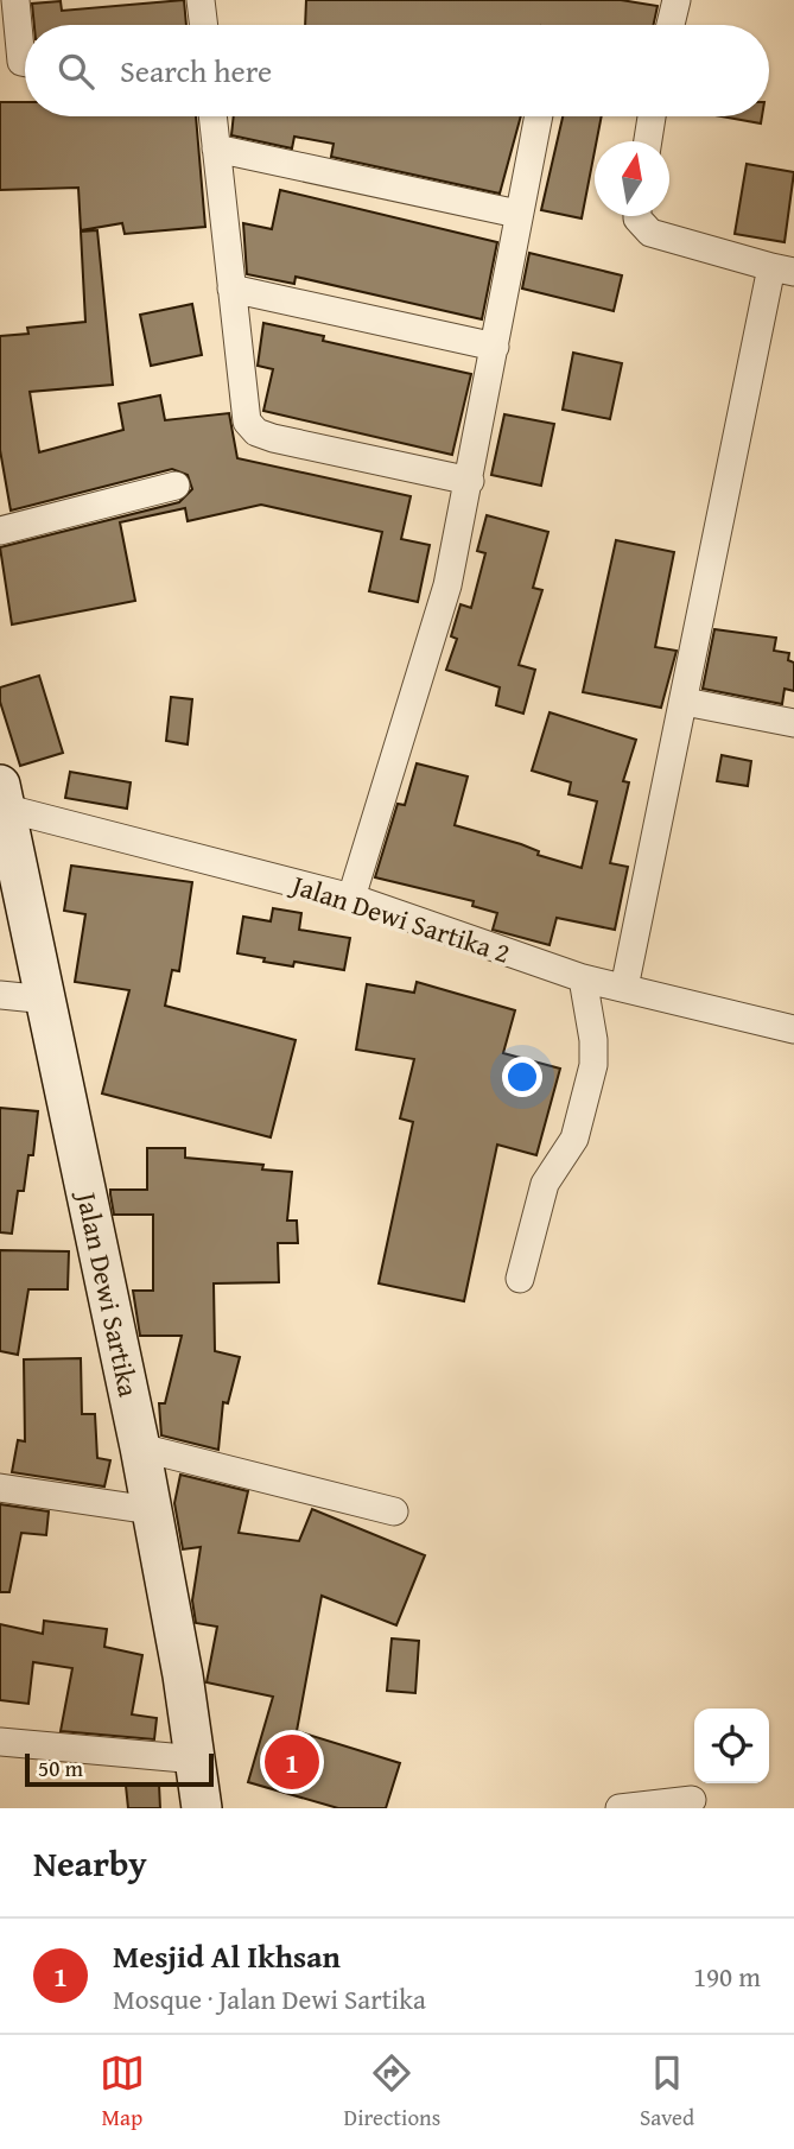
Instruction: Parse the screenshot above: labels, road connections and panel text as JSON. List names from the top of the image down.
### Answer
{
  "streets": {
    "main road": ["Jalan Dewi Sartika"],
    "street": ["Jalan Dewi Sartika 2"]
  },
  "crossings": [
    ["Jalan Dewi Sartika 2", "Jalan Dewi Sartika"]
  ],
  "scale_bar": "50 m",
  "north": "top",
  "page": {
    "search": "Search here",
    "pins": "1",
    "scale": "50 m",
    "heading": "Nearby",
    "list": [
      {
        "mark": "1",
        "name": "Mesjid Al Ikhsan",
        "note": "Mosque · Jalan Dewi Sartika",
        "value": "190 m"
      }
    ],
    "nav": ["Map", "Directions", "Saved"]
  }
}
